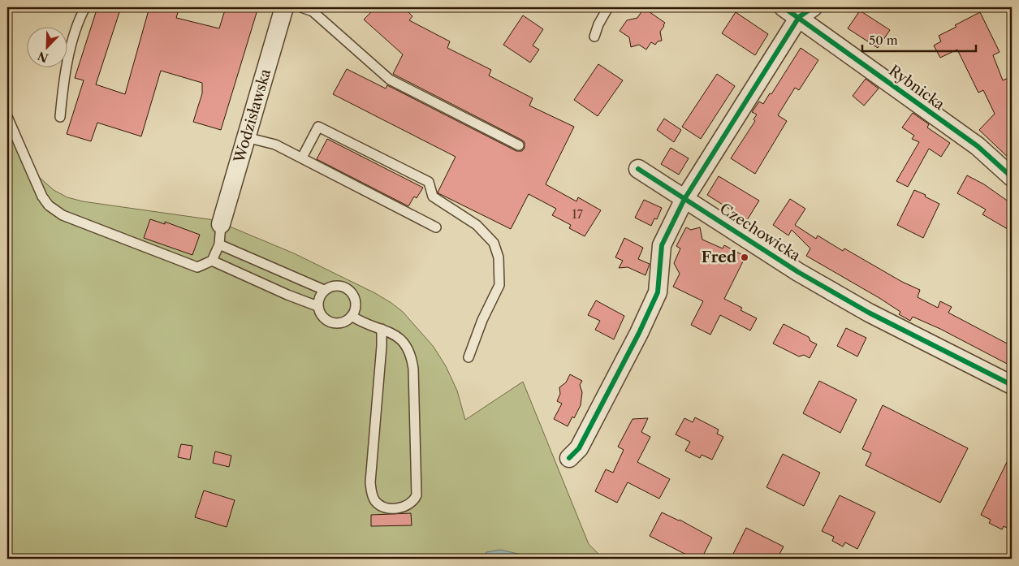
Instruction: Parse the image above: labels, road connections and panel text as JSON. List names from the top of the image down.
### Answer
{
  "streets": {
    "street": ["Rybnicka", "Wodzisławska", "Czechowicka"]
  },
  "places": ["Fred"],
  "house_numbers": ["17"],
  "scale_bar": "50 m",
  "north": "bottom left"
}
